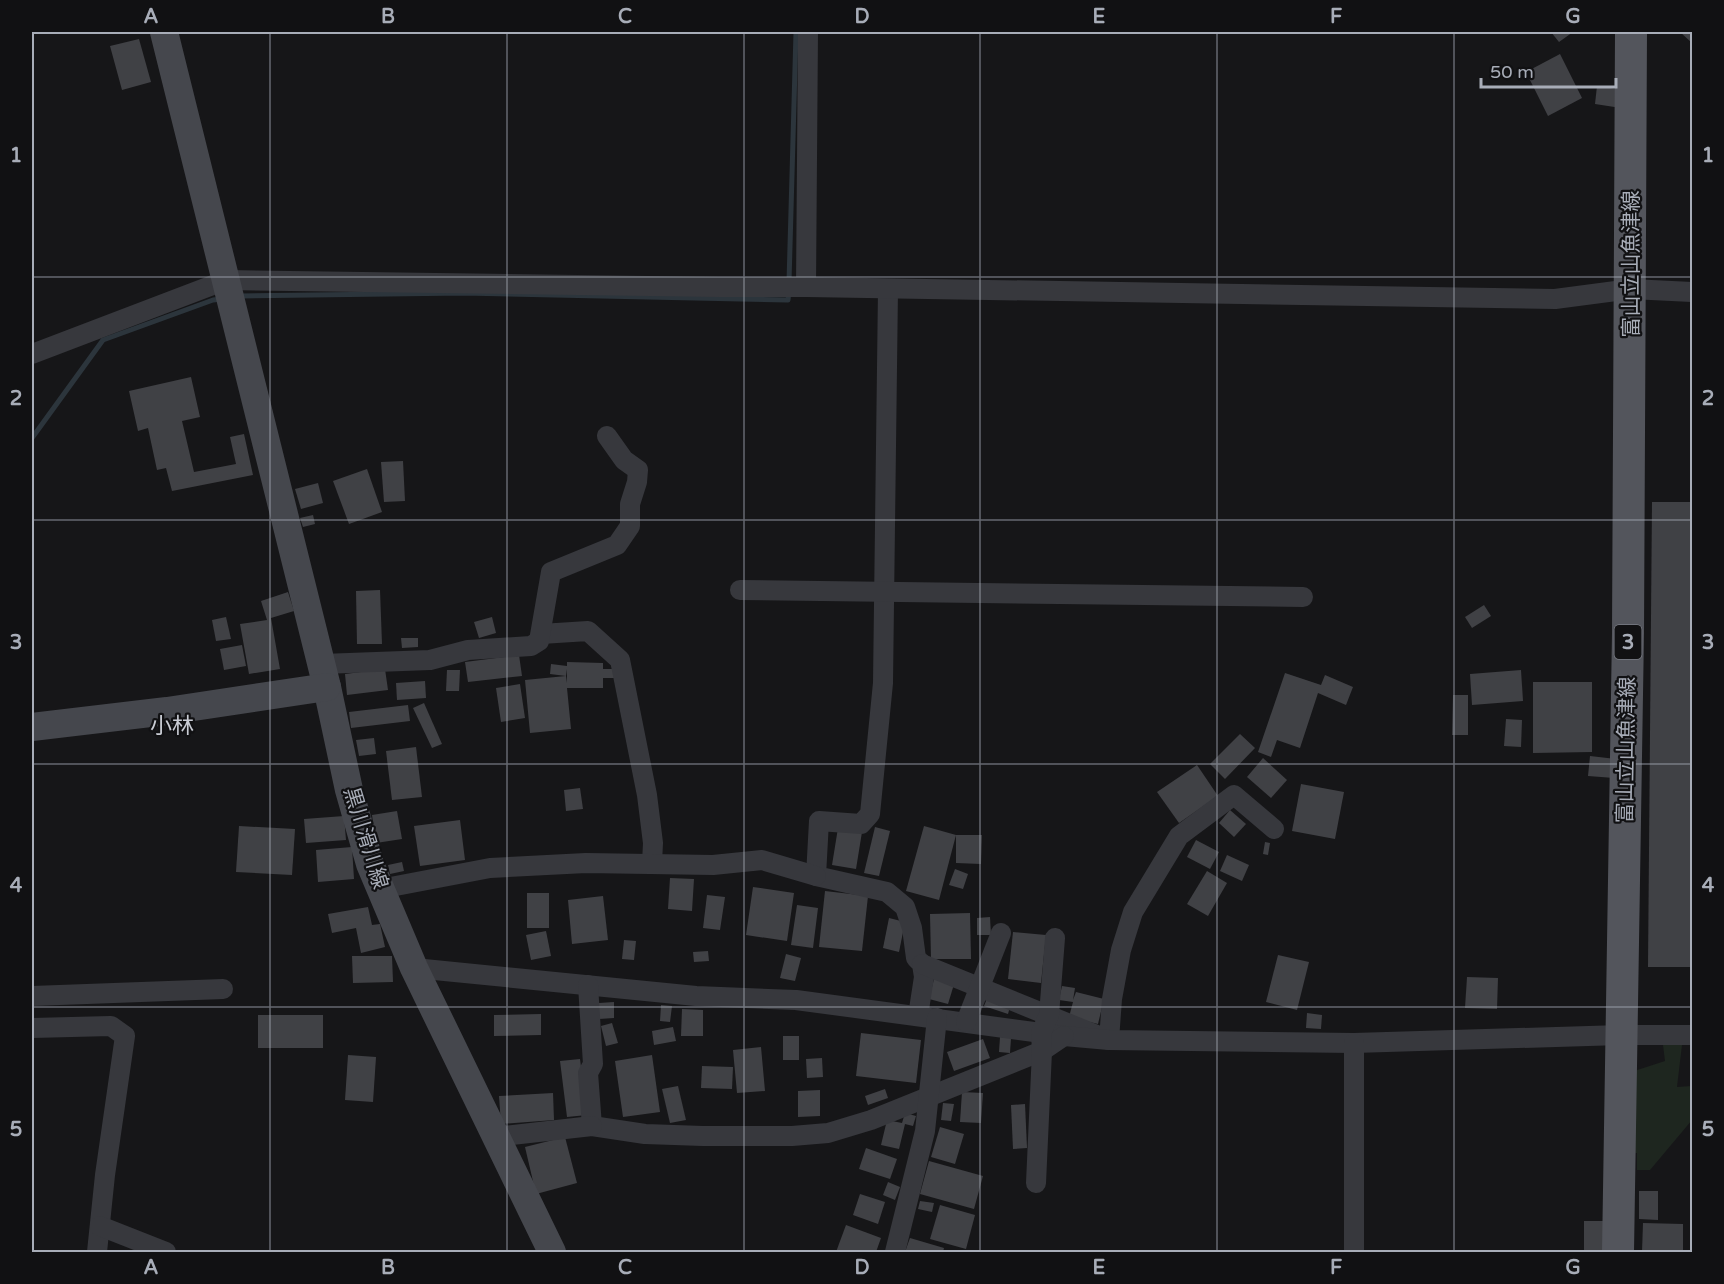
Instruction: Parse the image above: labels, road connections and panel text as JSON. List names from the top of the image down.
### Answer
{
  "streets": {
    "main road": ["富山立山魚津線", "3", "黒川滑川線"]
  },
  "districts": ["小林"],
  "scale_bar": "50 m",
  "grid": {
    "columns": [
      "A",
      "B",
      "C",
      "D",
      "E",
      "F",
      "G"
    ],
    "rows": [
      "1",
      "2",
      "3",
      "4",
      "5"
    ]
  }
}
